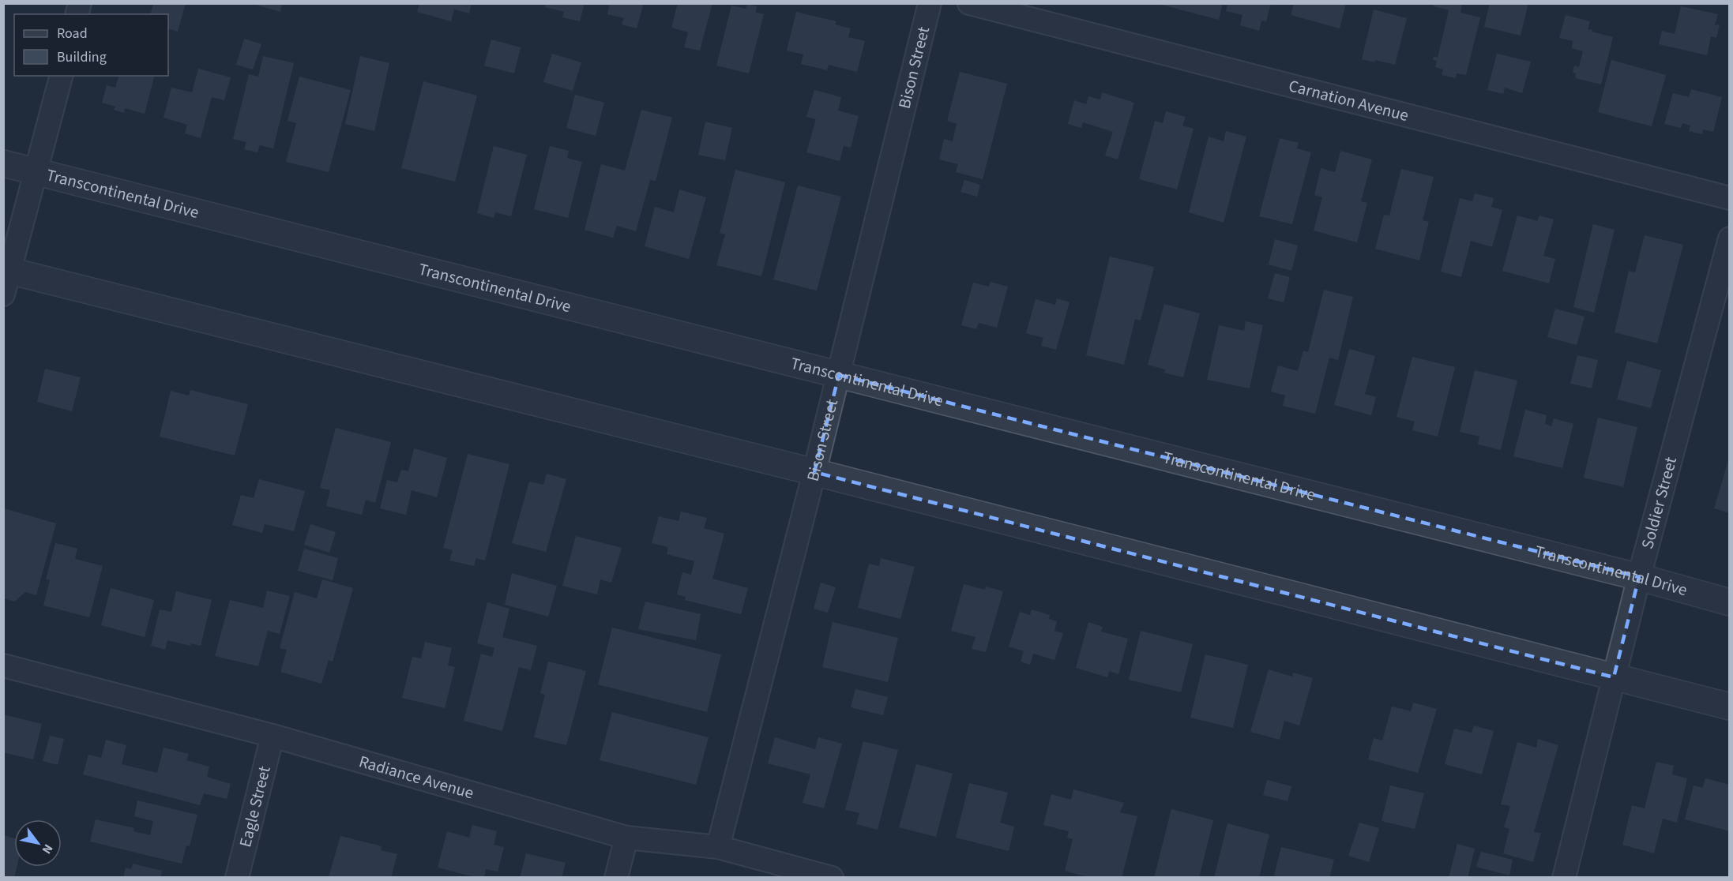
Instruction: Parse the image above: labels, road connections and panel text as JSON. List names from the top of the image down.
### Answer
{
  "streets": {
    "street": [
      "Bison Street",
      "Carnation Avenue",
      "Transcontinental Drive",
      "Soldier Street",
      "Radiance Avenue",
      "Eagle Street"
    ]
  },
  "crossings": [
    ["Bison Street", "Transcontinental Drive"],
    ["Bison Street", "Radiance Avenue"],
    ["Transcontinental Drive", "Soldier Street"],
    ["Radiance Avenue", "Eagle Street"]
  ],
  "legend": ["Road", "Building"],
  "north": "bottom right"
}
